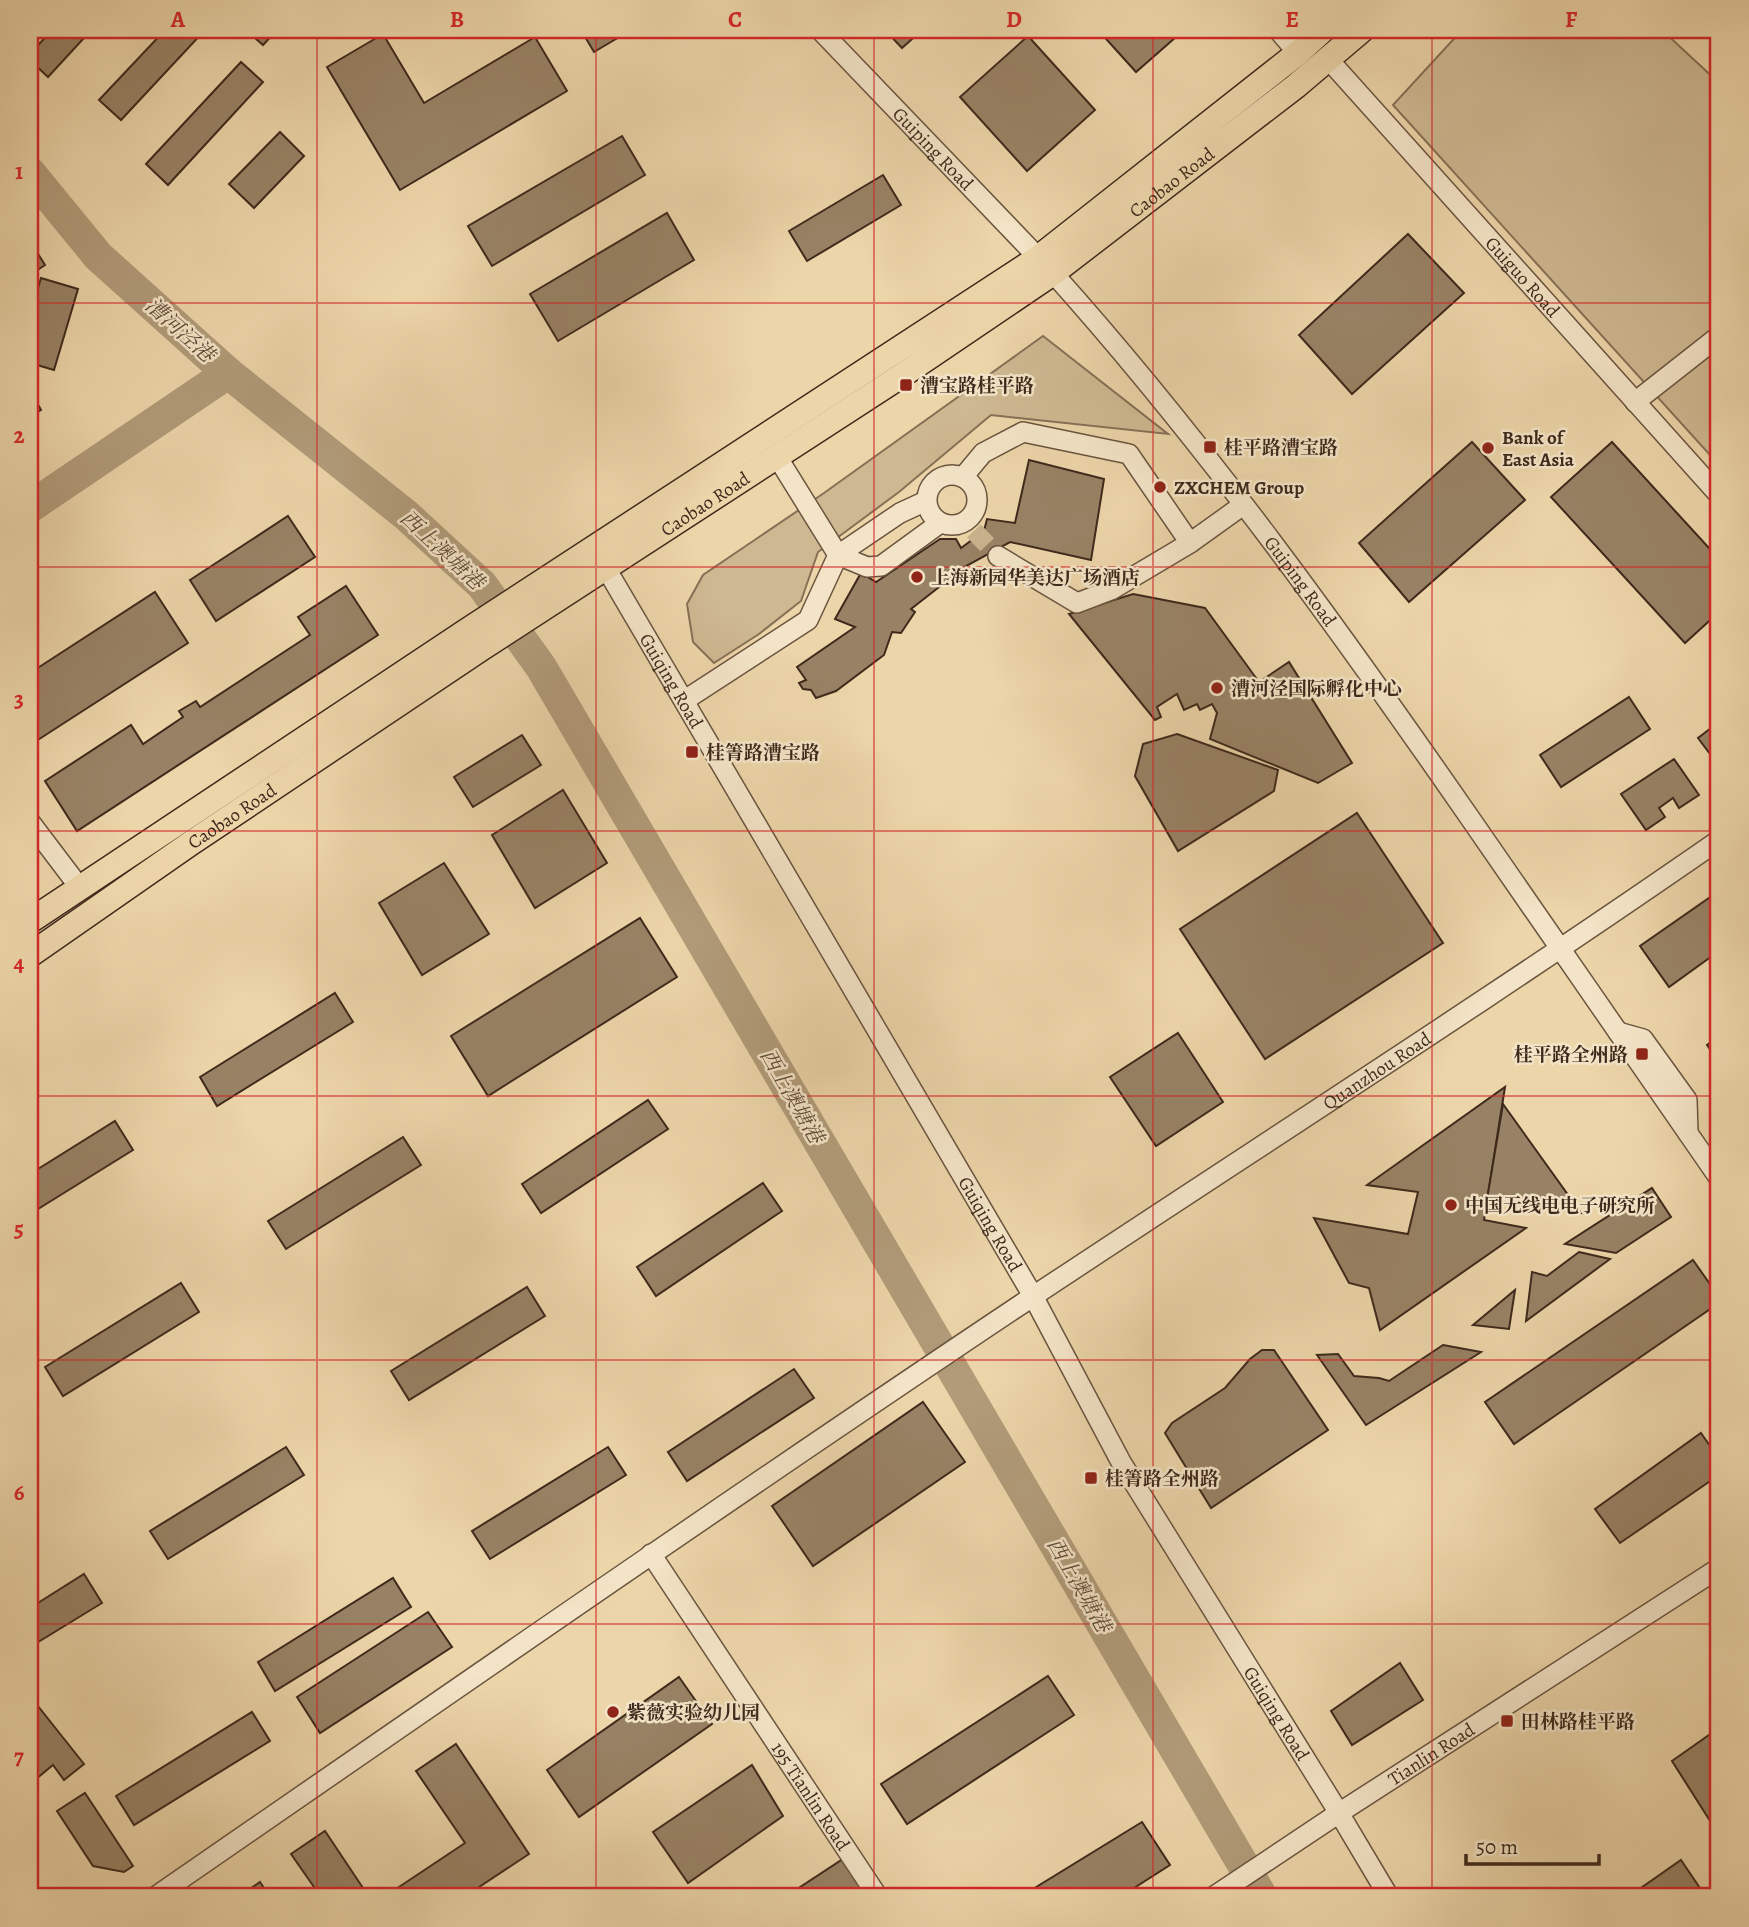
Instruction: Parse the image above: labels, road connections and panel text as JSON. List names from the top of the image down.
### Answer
{
  "streets": {
    "main road": ["Caobao Road"],
    "street": [
      "Guiping Road",
      "Guiguo Road",
      "Guiqing Road",
      "Quanzhou Road",
      "Tianlin Road",
      "195 Tianlin Road"
    ]
  },
  "crossings": [
    ["Guiping Road", "Caobao Road"],
    ["Guiping Road", "Quanzhou Road"],
    ["Caobao Road", "Guiguo Road"],
    ["Caobao Road", "Guiqing Road"],
    ["Guiqing Road", "Quanzhou Road"],
    ["Guiqing Road", "Tianlin Road"],
    ["Quanzhou Road", "195 Tianlin Road"]
  ],
  "water": ["漕河泾港", "西上澳塘港"],
  "places": {
    "transit": [
      "漕宝路桂平路",
      "桂平路漕宝路",
      "桂箐路漕宝路",
      "桂平路全州路",
      "桂箐路全州路",
      "田林路桂平路"
    ],
    "other": [
      "Bank of East Asia",
      "ZXCHEM Group",
      "上海新园华美达广场酒店",
      "漕河泾国际孵化中心",
      "中国无线电电子研究所",
      "紫薇实验幼儿园"
    ]
  },
  "scale_bar": "50 m",
  "grid": {
    "columns": [
      "A",
      "B",
      "C",
      "D",
      "E",
      "F"
    ],
    "rows": [
      "1",
      "2",
      "3",
      "4",
      "5",
      "6",
      "7"
    ]
  }
}
